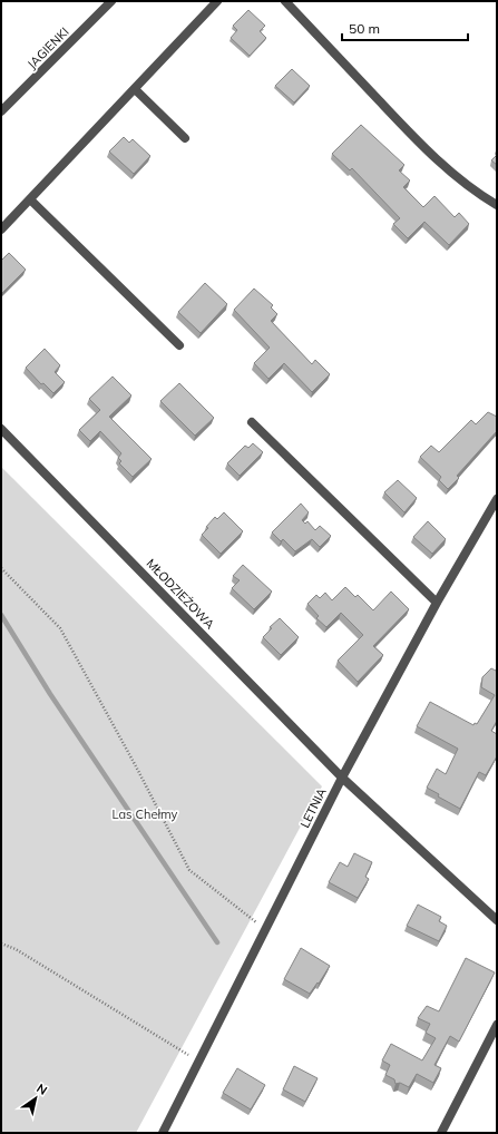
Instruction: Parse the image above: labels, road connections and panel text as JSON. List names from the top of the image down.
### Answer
{
  "streets": {
    "street": ["JAGIENKI", "MŁODZIEŻOWA", "LETNIA"]
  },
  "crossings": [
    ["MŁODZIEŻOWA", "LETNIA"]
  ],
  "parks": ["Las Chełmy"],
  "scale_bar": "50 m",
  "north": "top right"
}
